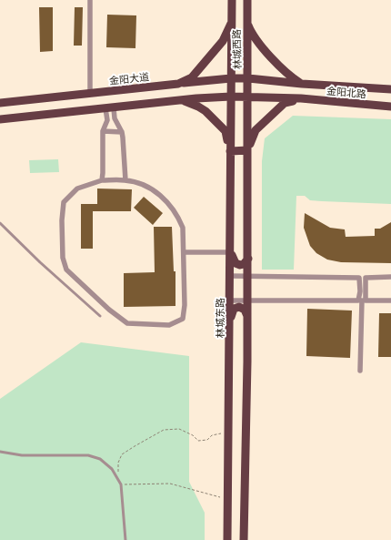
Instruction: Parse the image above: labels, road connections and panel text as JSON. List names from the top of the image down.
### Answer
{
  "streets": {
    "main road": [
      "林城西路",
      "金阳大道",
      "金阳北路",
      "林城东路"
    ]
  },
  "crossings": [
    ["林城西路", "金阳大道"],
    ["林城西路", "金阳北路"],
    ["林城西路", "林城东路"],
    ["金阳大道", "金阳北路"],
    ["金阳北路", "林城东路"]
  ]
}
